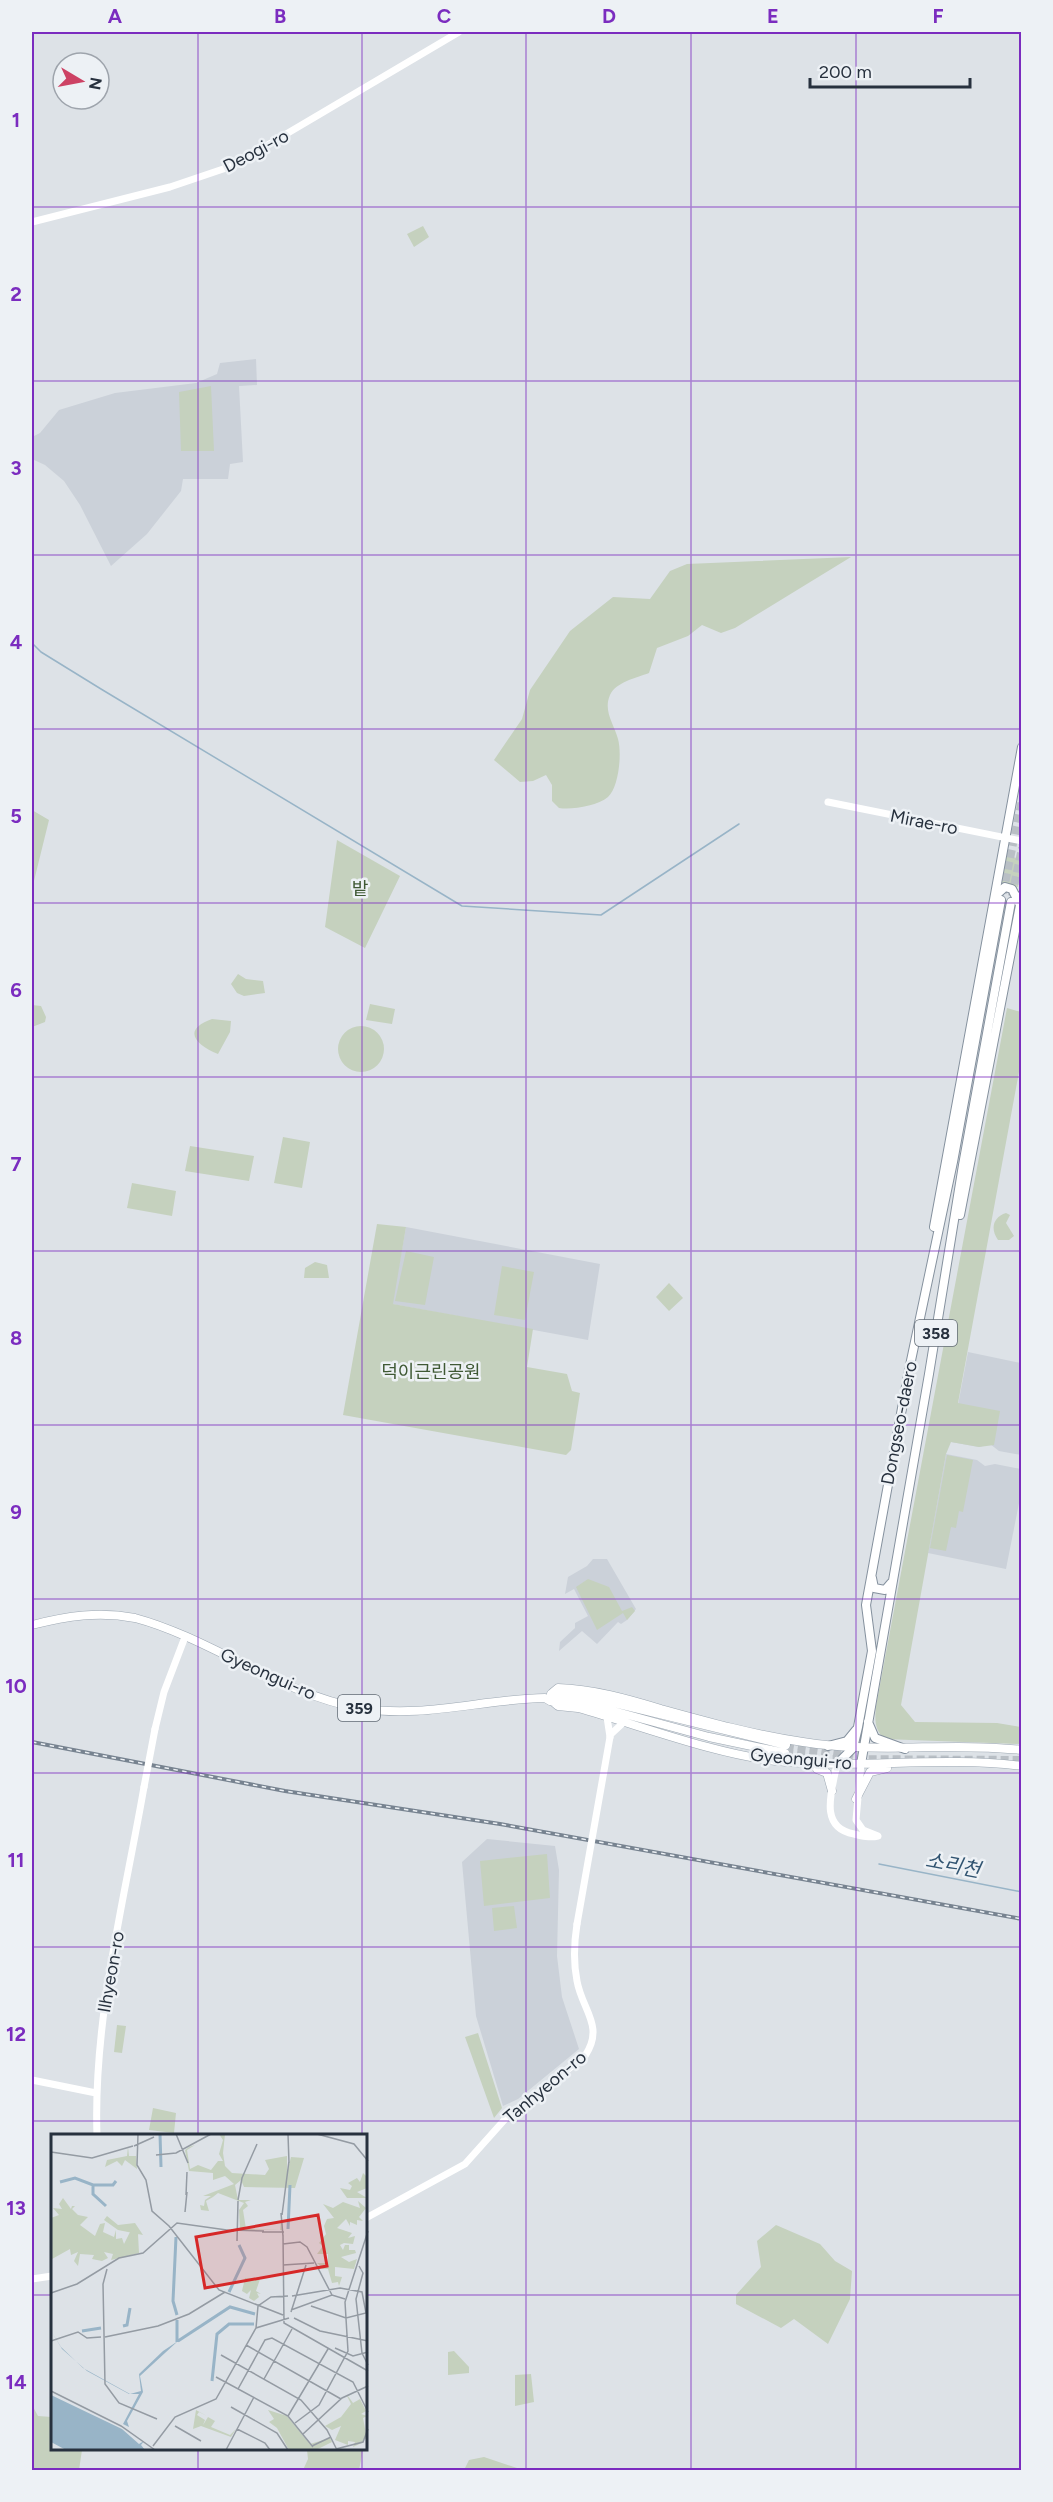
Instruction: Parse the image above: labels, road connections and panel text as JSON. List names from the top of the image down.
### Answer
{
  "streets": {
    "highway": ["358", "Dongseo-daero"],
    "main road": [
      "Deogi-ro",
      "Mirae-ro",
      "Gyeongui-ro",
      "359",
      "Ilhyeon-ro",
      "Tanhyeon-ro"
    ]
  },
  "crossings": [
    ["Dongseo-daero", "Gyeongui-ro"],
    ["Gyeongui-ro", "Ilhyeon-ro"],
    ["Gyeongui-ro", "Tanhyeon-ro"]
  ],
  "water": ["소리천"],
  "parks": ["밭", "덕이근린공원"],
  "scale_bar": "200 m",
  "north": "right",
  "grid": {
    "columns": [
      "A",
      "B",
      "C",
      "D",
      "E",
      "F"
    ],
    "rows": [
      "1",
      "2",
      "3",
      "4",
      "5",
      "6",
      "7",
      "8",
      "9",
      "10",
      "11",
      "12",
      "13",
      "14"
    ]
  }
}
